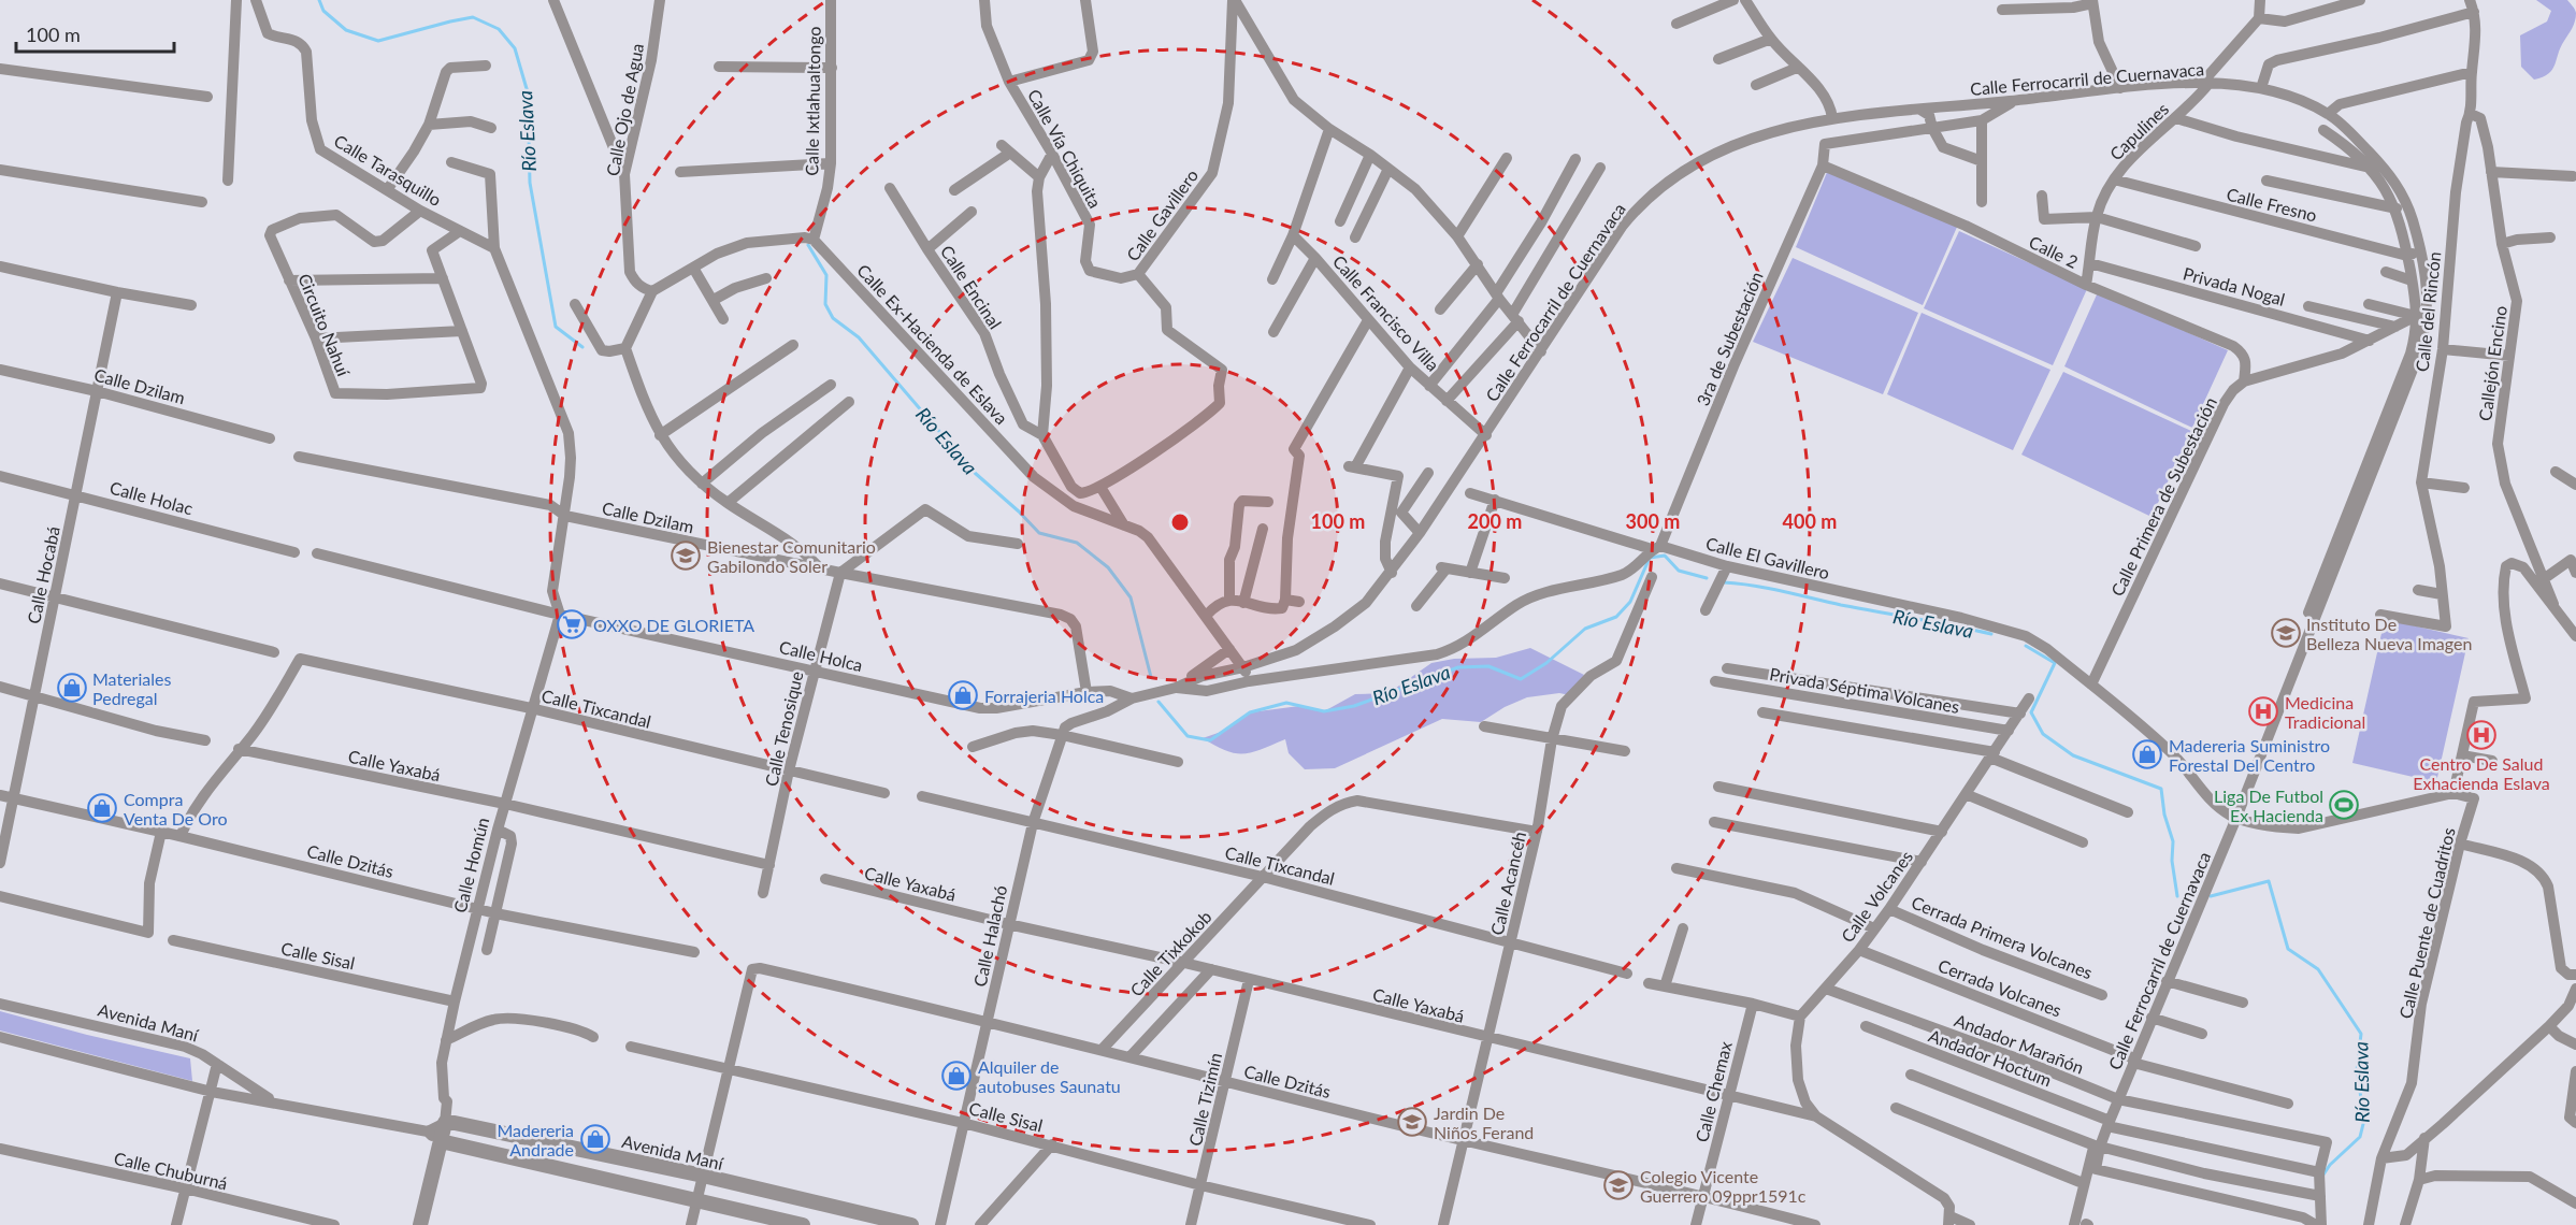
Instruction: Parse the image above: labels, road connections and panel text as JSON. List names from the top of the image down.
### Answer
{
  "streets": {
    "street": [
      "Calle Ferrocarril de Cuernavaca",
      "Calle Ixtlahualtongo",
      "Calle Ojo de Agua",
      "Capulines",
      "Calle Vía Chiquita",
      "Calle Tarasquillo",
      "Calle Fresno",
      "Calle Gavillero",
      "Calle 2",
      "Privada Nogal",
      "Calle Encinal",
      "Calle del Rincón",
      "Calle Francisco Villa",
      "Circuito Nahuí",
      "3ra de Subestación",
      "Calle Ex-Hacienda de Eslava",
      "Callejón Encino",
      "Calle Dzilam",
      "Calle Primera de Subestación",
      "Calle Holac",
      "Calle El Gavillero",
      "Calle Hocabá",
      "Calle Holca",
      "Privada Séptima Volcanes",
      "Calle Tixcandal",
      "Calle Tenosique",
      "Calle Yaxabá",
      "Calle Dzitás",
      "Calle Homún",
      "Calle Acancéh",
      "Calle Volcanes",
      "Calle Puente de Cuadritos",
      "Calle Halachó",
      "Cerrada Primera Volcanes",
      "Calle Tixkokob",
      "Calle Sisal",
      "Cerrada Volcanes",
      "Avenida Maní",
      "Andador Marañón",
      "Andador Hoctum",
      "Calle Chemax",
      "Calle Tizimín",
      "Calle Chuburná"
    ]
  },
  "crossings": [
    ["Calle Ferrocarril de Cuernavaca", "Capulines"],
    ["Calle Ferrocarril de Cuernavaca", "Calle Fresno"],
    ["Calle Ferrocarril de Cuernavaca", "Calle Francisco Villa"],
    ["Calle Ferrocarril de Cuernavaca", "Calle Ex-Hacienda de Eslava"],
    ["Calle Ferrocarril de Cuernavaca", "Calle El Gavillero"],
    ["Calle Ferrocarril de Cuernavaca", "Cerrada Volcanes"],
    ["Calle Ferrocarril de Cuernavaca", "Andador Marañón"],
    ["Calle Ferrocarril de Cuernavaca", "Andador Hoctum"],
    ["Calle Ixtlahualtongo", "Calle Ex-Hacienda de Eslava"],
    ["Capulines", "Calle Fresno"],
    ["Capulines", "Calle 2"],
    ["Capulines", "Privada Nogal"],
    ["Calle Vía Chiquita", "Calle Gavillero"],
    ["Calle Tarasquillo", "Circuito Nahuí"],
    ["Calle Tarasquillo", "Calle Homún"],
    ["Calle 2", "3ra de Subestación"],
    ["Calle 2", "Calle Primera de Subestación"],
    ["Calle del Rincón", "Callejón Encino"],
    ["3ra de Subestación", "Calle El Gavillero"],
    ["Calle Dzilam", "Calle Hocabá"],
    ["Calle Dzilam", "Calle Holca"],
    ["Calle Dzilam", "Calle Tenosique"],
    ["Calle Dzilam", "Calle Homún"],
    ["Calle Primera de Subestación", "Calle El Gavillero"],
    ["Calle Holac", "Calle Hocabá"],
    ["Calle Hocabá", "Calle Dzitás"],
    ["Calle Holca", "Calle Tenosique"],
    ["Calle Holca", "Calle Homún"],
    ["Privada Séptima Volcanes", "Calle Volcanes"],
    ["Calle Tixcandal", "Calle Tenosique"],
    ["Calle Tixcandal", "Calle Yaxabá"],
    ["Calle Tixcandal", "Calle Homún"],
    ["Calle Tixcandal", "Calle Acancéh"],
    ["Calle Tixcandal", "Calle Halachó"],
    ["Calle Tixcandal", "Calle Tixkokob"],
    ["Calle Tenosique", "Calle Yaxabá"],
    ["Calle Yaxabá", "Calle Homún"],
    ["Calle Yaxabá", "Calle Acancéh"],
    ["Calle Yaxabá", "Calle Halachó"],
    ["Calle Yaxabá", "Calle Tixkokob"],
    ["Calle Yaxabá", "Calle Chemax"],
    ["Calle Yaxabá", "Calle Tizimín"],
    ["Calle Dzitás", "Calle Homún"],
    ["Calle Dzitás", "Calle Acancéh"],
    ["Calle Dzitás", "Calle Halachó"],
    ["Calle Dzitás", "Calle Tixkokob"],
    ["Calle Dzitás", "Calle Sisal"],
    ["Calle Dzitás", "Calle Chemax"],
    ["Calle Dzitás", "Calle Tizimín"],
    ["Calle Homún", "Calle Sisal"],
    ["Calle Homún", "Avenida Maní"],
    ["Calle Acancéh", "Calle Tixkokob"],
    ["Calle Volcanes", "Cerrada Primera Volcanes"],
    ["Calle Volcanes", "Cerrada Volcanes"],
    ["Calle Volcanes", "Andador Marañón"],
    ["Calle Halachó", "Calle Sisal"],
    ["Calle Sisal", "Calle Tizimín"],
    ["Andador Marañón", "Andador Hoctum"]
  ],
  "water": ["Río Eslava"],
  "places": {
    "school or university": [
      "Bienestar Comunitario Gabilondo Soler",
      "Instituto De Belleza Nueva Imagen",
      "Jardin De Niños Ferand",
      "Colegio Vicente Guerrero 09ppr1591c"
    ],
    "supermarket": ["OXXO DE GLORIETA"],
    "shop": [
      "Materiales Pedregal",
      "Forrajeria Holca",
      "Madereria Suministro Forestal Del Centro",
      "Compra Venta De Oro",
      "Alquiler de autobuses Saunatu",
      "Madereria Andrade"
    ],
    "hospital": ["Medicina Tradicional", "Centro De Salud Exhacienda Eslava"],
    "sports": ["Liga De Futbol Ex Hacienda"]
  },
  "scale_bar": "100 m",
  "rings": [
    "100 m",
    "200 m",
    "300 m",
    "400 m"
  ]
}
